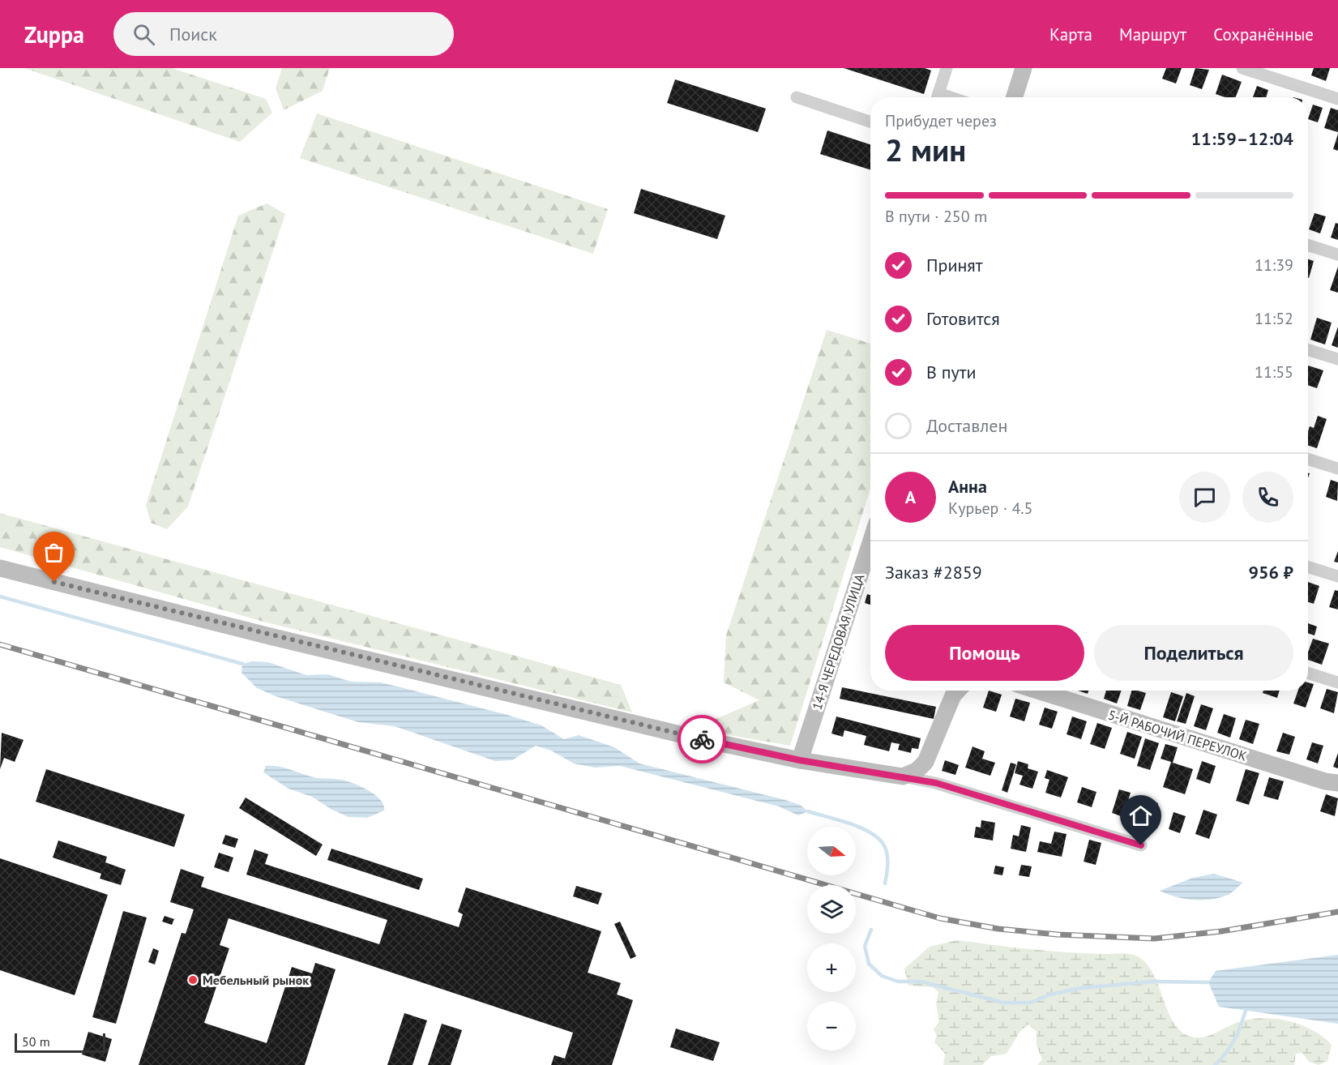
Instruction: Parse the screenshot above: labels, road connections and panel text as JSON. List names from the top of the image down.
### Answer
{
  "streets": {
    "main road": ["14-Я ЧЕРЕДОВАЯ УЛИЦА", "5-Й РАБОЧИЙ ПЕРЕУЛОК"]
  },
  "places": ["Мебельный рынок"],
  "scale_bar": "50 m",
  "north": "right",
  "page": {
    "header": "Zuppa",
    "search": "Поиск",
    "nav": ["Карта", "Маршрут", "Сохранённые"],
    "heading": ["2 мин", "Прибудет через", "11:59–12:04"],
    "panel": [
      "Анна",
      "Курьер · 4.5",
      "Заказ #2859",
      "956 ₽"
    ],
    "bar": "В пути · 250 m",
    "list": [
      ["Принят", "11:39"],
      ["Готовится", "11:52"],
      ["В пути", "11:55"],
      "Доставлен"
    ],
    "round": "А",
    "buttons": ["Помощь", "Поделиться"],
    "map_buttons": ["+", "−"],
    "scale": "50 m"
  }
}
